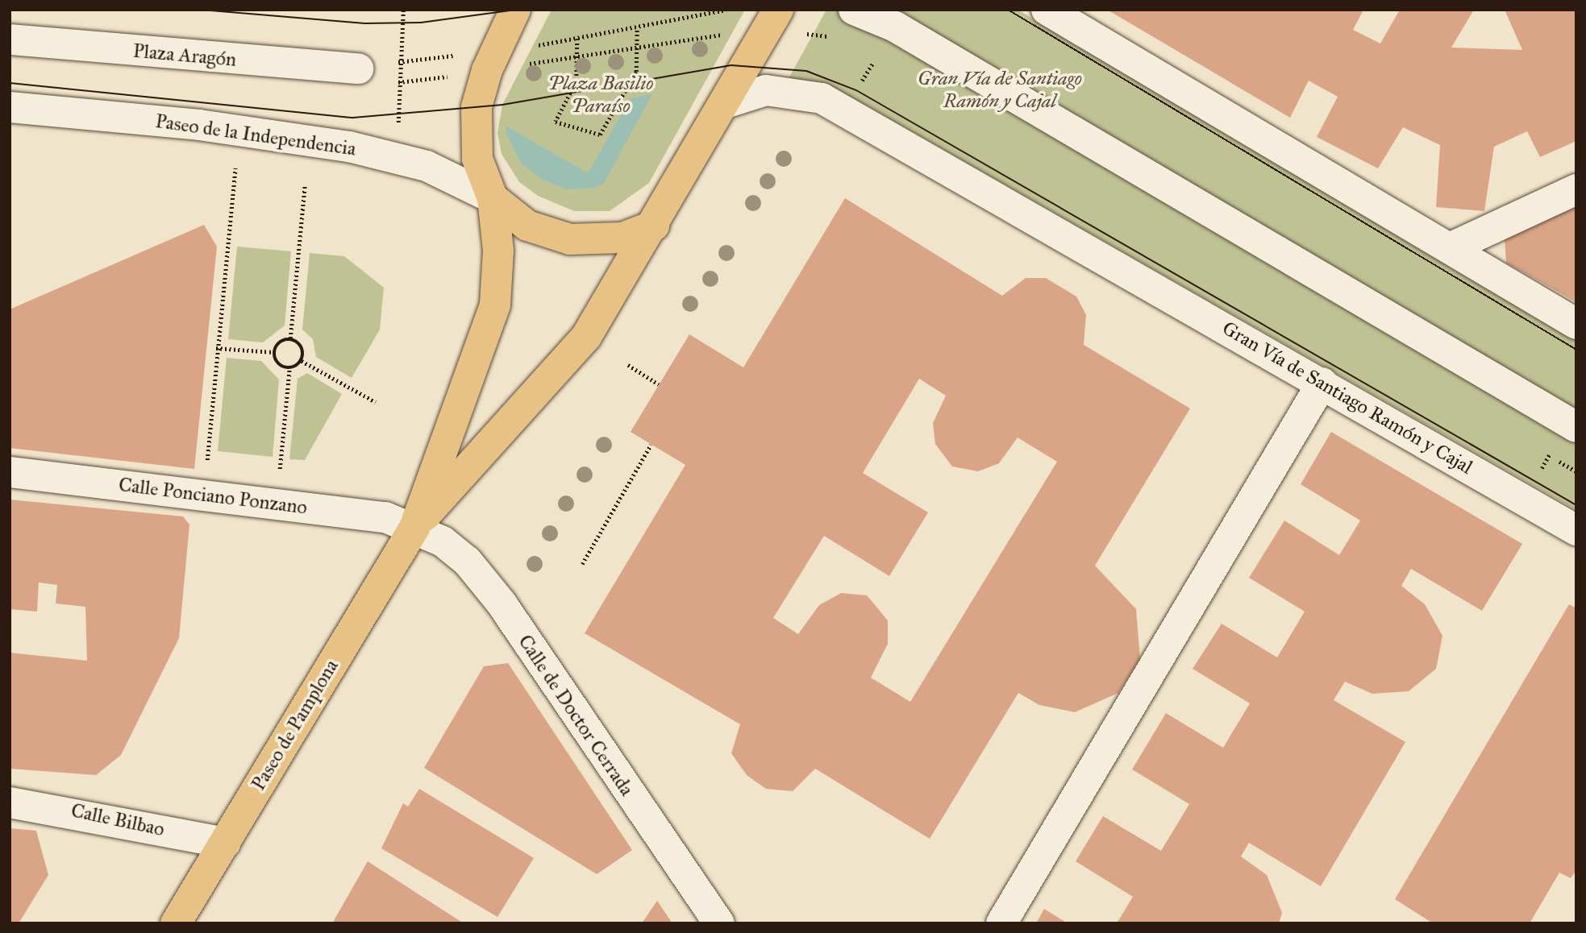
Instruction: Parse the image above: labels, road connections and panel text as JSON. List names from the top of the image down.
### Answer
{
  "streets": {
    "main road": ["Paseo de Pamplona"],
    "street": [
      "Plaza Aragón",
      "Paseo de la Independencia",
      "Gran Vía de Santiago Ramón y Cajal",
      "Calle Ponciano Ponzano",
      "Calle de Doctor Cerrada",
      "Calle Bilbao"
    ]
  },
  "crossings": [
    ["Paseo de la Independencia", "Paseo de Pamplona"],
    ["Calle Ponciano Ponzano", "Calle de Doctor Cerrada"],
    ["Calle Ponciano Ponzano", "Paseo de Pamplona"],
    ["Calle de Doctor Cerrada", "Paseo de Pamplona"],
    ["Paseo de Pamplona", "Calle Bilbao"]
  ],
  "parks": ["Gran Vía de Santiago Ramón y Cajal", "Plaza Basilio Paraíso"]
}
